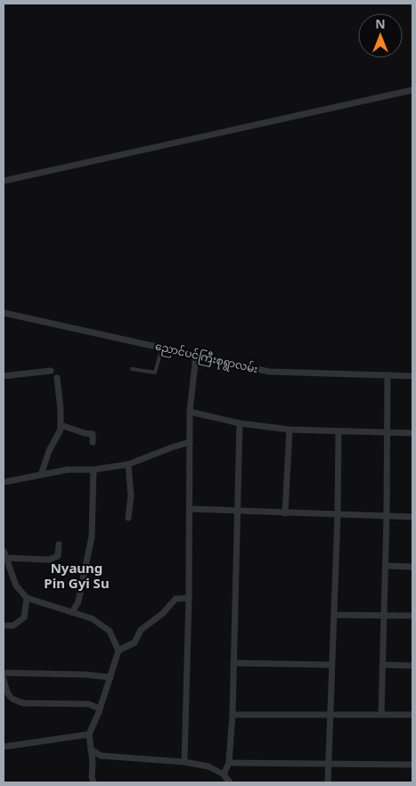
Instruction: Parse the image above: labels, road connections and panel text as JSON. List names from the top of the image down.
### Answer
{
  "streets": {
    "street": ["ညောင်ပင်ကြီးစုရွာလမ်း"]
  },
  "districts": ["Nyaung Pin Gyi Su"],
  "north": "top"
}
